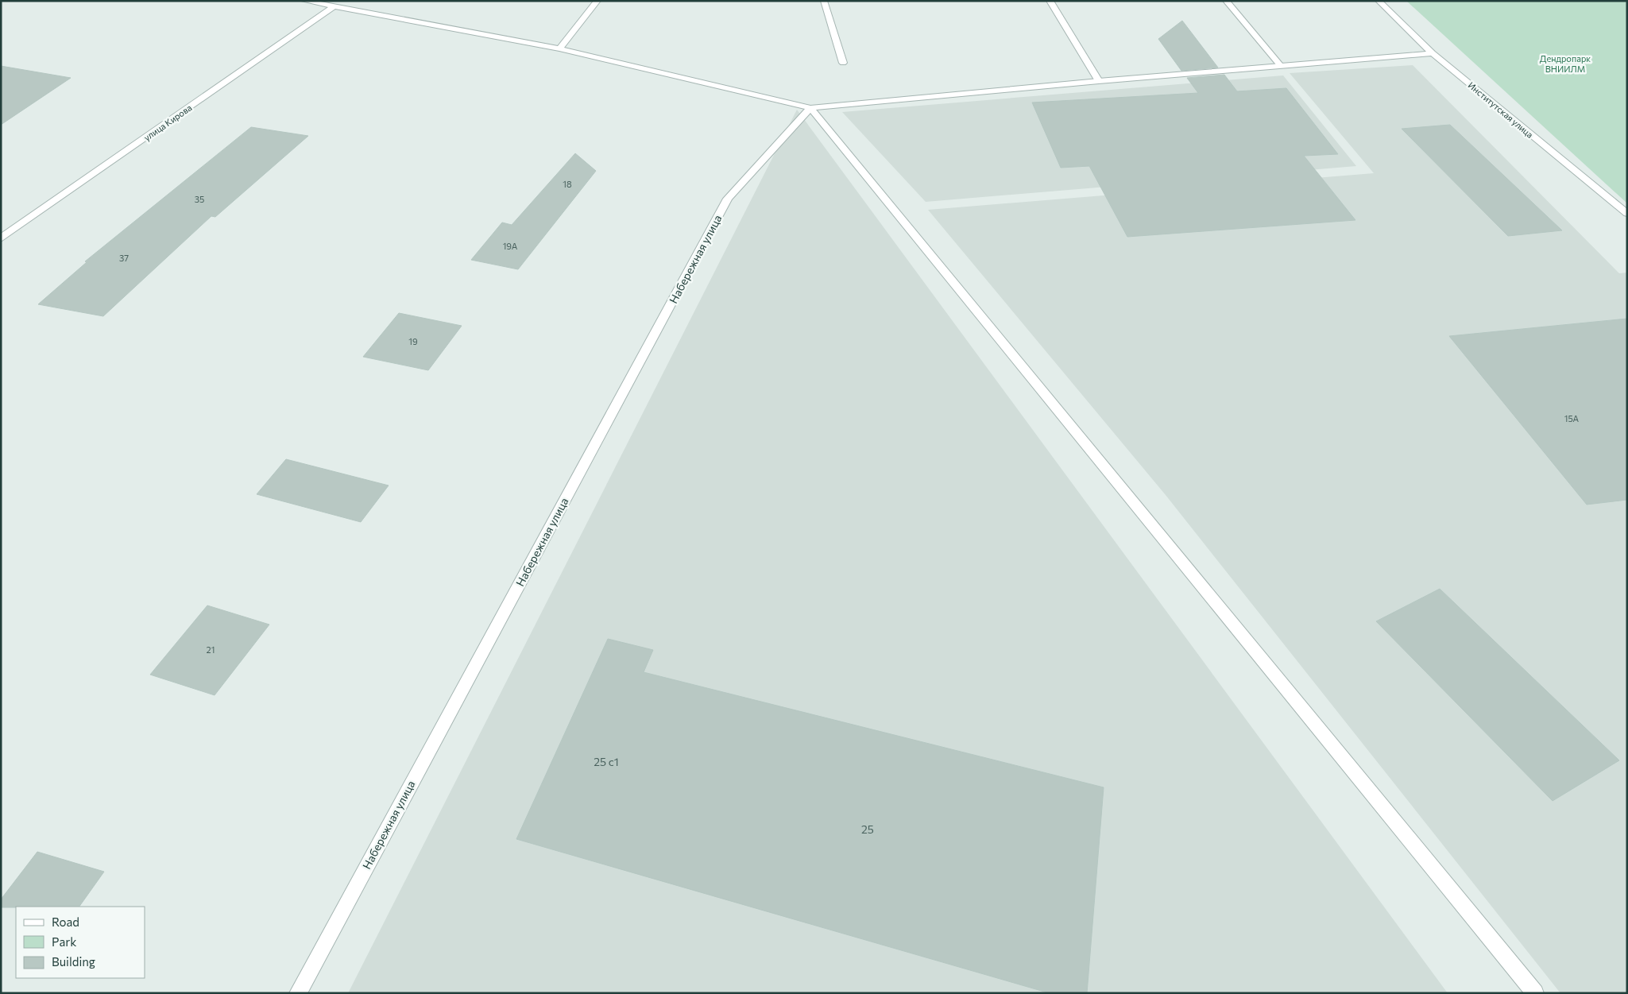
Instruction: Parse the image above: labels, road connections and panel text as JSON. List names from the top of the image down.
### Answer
{
  "streets": {
    "street": ["Институтская улица", "улица Кирова", "Набережная улица"]
  },
  "parks": ["Дендропарк ВНИИЛМ"],
  "house_numbers": [
    "18",
    "35",
    "19А",
    "37",
    "19",
    "15А",
    "21",
    "25 с1",
    "25"
  ],
  "legend": ["Road", "Park", "Building"]
}
